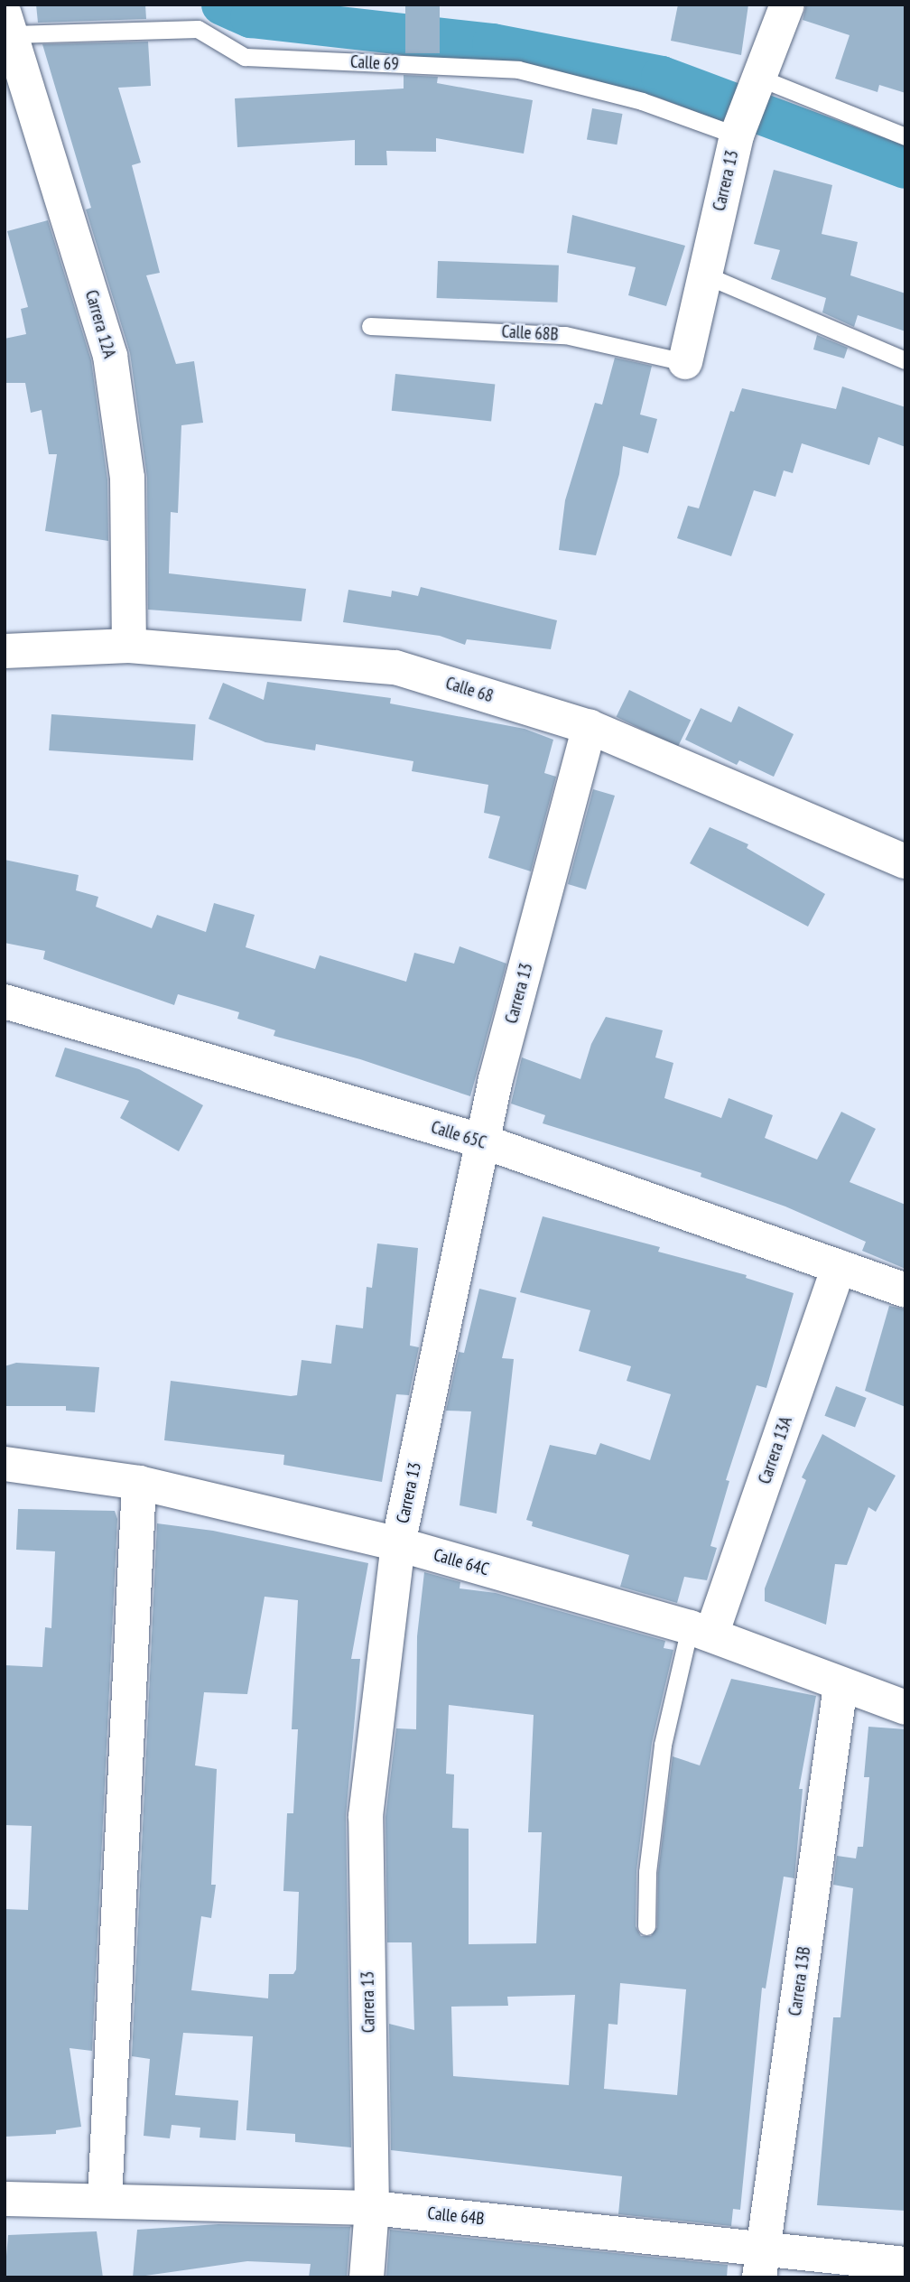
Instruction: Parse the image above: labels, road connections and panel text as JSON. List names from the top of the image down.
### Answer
{
  "streets": {
    "street": [
      "Carrera 13",
      "Carrera 12A",
      "Calle 68",
      "Calle 65C",
      "Carrera 13A",
      "Calle 64C",
      "Carrera 13B",
      "Calle 64B"
    ],
    "lane": ["Calle 69", "Calle 68B"]
  },
  "crossings": [
    ["Calle 69", "Carrera 13"],
    ["Calle 69", "Carrera 12A"],
    ["Carrera 13", "Calle 68B"],
    ["Carrera 13", "Calle 68"],
    ["Carrera 13", "Calle 65C"],
    ["Carrera 13", "Calle 64C"],
    ["Carrera 13", "Calle 64B"],
    ["Carrera 12A", "Calle 68"],
    ["Calle 65C", "Carrera 13A"],
    ["Carrera 13A", "Calle 64C"],
    ["Calle 64C", "Carrera 13B"],
    ["Carrera 13B", "Calle 64B"]
  ]
}
